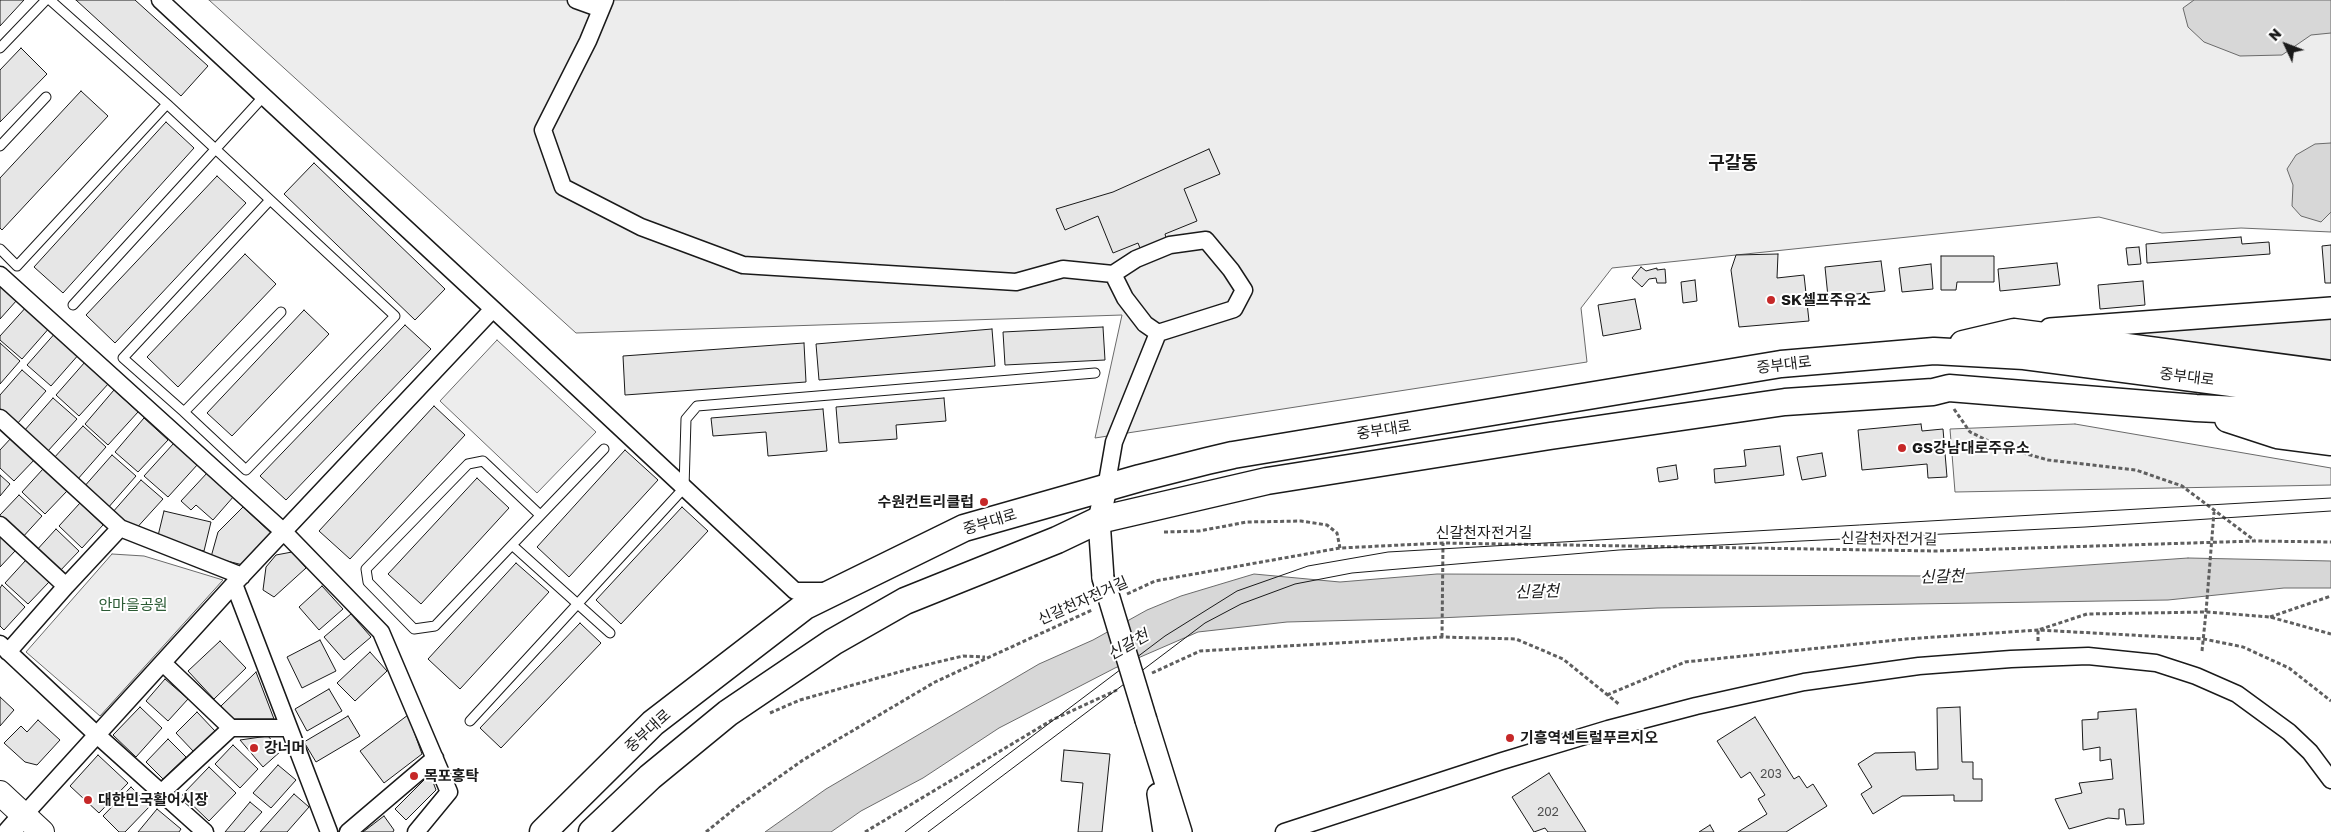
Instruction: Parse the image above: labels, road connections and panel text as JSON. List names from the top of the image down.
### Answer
{
  "streets": {
    "main road": ["중부대로"],
    "path": ["신갈천자전거길"]
  },
  "districts": ["구갈동"],
  "water": ["신갈천"],
  "parks": ["안마을공원"],
  "places": [
    "SK셀프주유소",
    "GS강남대로주유소",
    "수원컨트리클럽",
    "기흥역센트럴푸르지오",
    "강너머",
    "목포홍탁",
    "대한민국활어시장"
  ],
  "house_numbers": ["203", "202"],
  "north": "top left"
}
